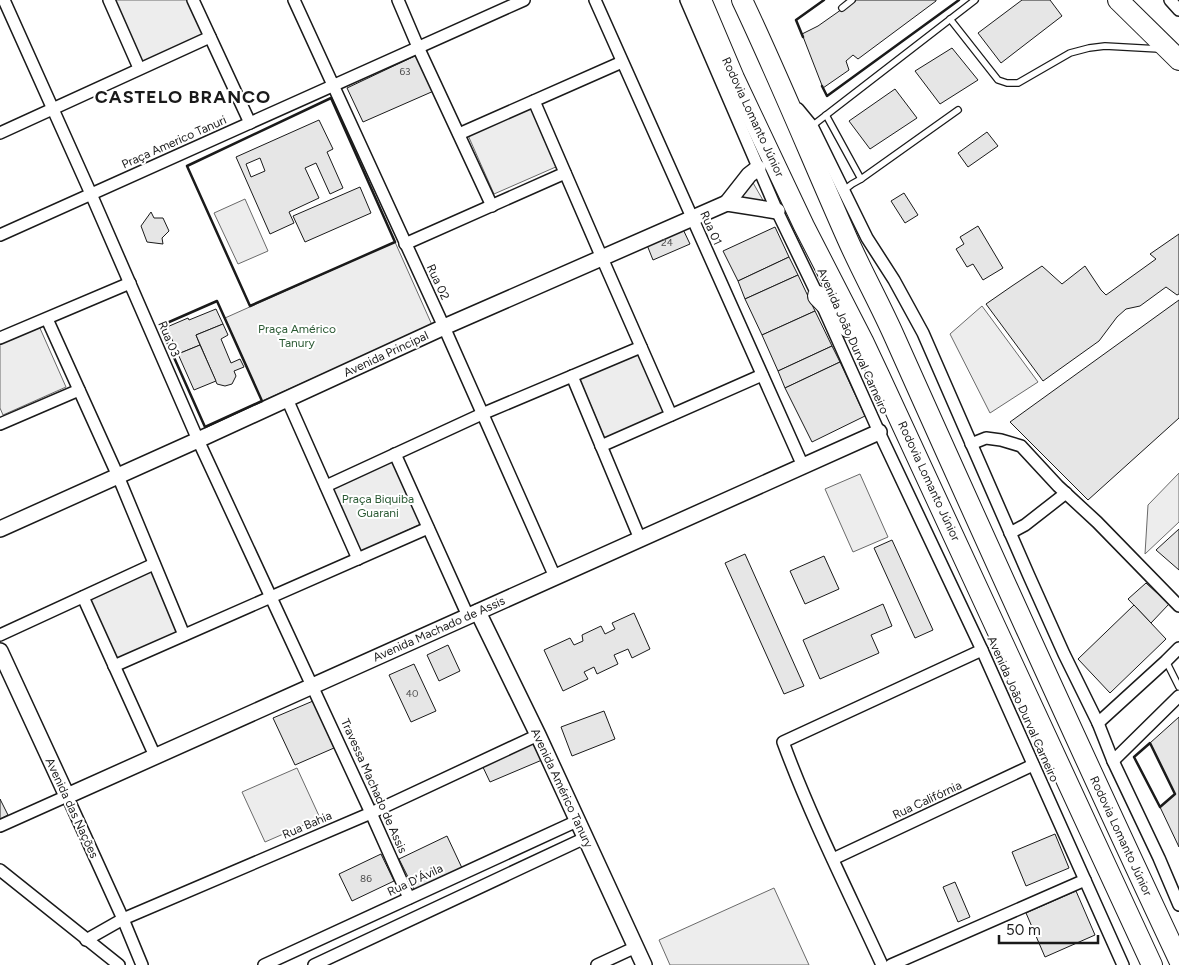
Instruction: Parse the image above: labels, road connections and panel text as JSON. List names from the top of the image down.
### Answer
{
  "streets": {
    "highway": ["Rodovia Lomanto Júnior"],
    "street": [
      "Praça Americo Tanuri",
      "Rua 01",
      "Rua 02",
      "Rua 03",
      "Avenida João Durval Carneiro",
      "Avenida Principal",
      "Avenida Machado de Assis",
      "Travessa Machado de Assis",
      "Avenida Américo Tanury",
      "Rua Califórnia",
      "Avenida das Nações",
      "Rua Bahia",
      "Rua D'Ávila"
    ]
  },
  "crossings": [
    ["Praça Americo Tanuri", "Rua 02"],
    ["Praça Americo Tanuri", "Rua 03"],
    ["Rua 01", "Avenida Principal"],
    ["Rua 01", "Avenida Machado de Assis"],
    ["Rua 02", "Avenida Principal"],
    ["Rua 02", "Avenida Machado de Assis"],
    ["Rua 03", "Avenida Principal"],
    ["Rua 03", "Avenida Machado de Assis"],
    ["Rua 03", "Travessa Machado de Assis"],
    ["Avenida João Durval Carneiro", "Avenida Machado de Assis"],
    ["Avenida João Durval Carneiro", "Rua Califórnia"],
    ["Avenida Machado de Assis", "Travessa Machado de Assis"],
    ["Avenida Machado de Assis", "Avenida Américo Tanury"],
    ["Avenida Machado de Assis", "Avenida das Nações"],
    ["Travessa Machado de Assis", "Rua Bahia"],
    ["Travessa Machado de Assis", "Rua D'Ávila"],
    ["Avenida Américo Tanury", "Rua Bahia"],
    ["Avenida Américo Tanury", "Rua D'Ávila"],
    ["Avenida das Nações", "Rua Bahia"]
  ],
  "districts": ["CASTELO BRANCO"],
  "parks": ["Praça Américo Tanury", "Praça Biquiba Guarani"],
  "house_numbers": [
    "63",
    "24",
    "40",
    "86"
  ],
  "scale_bar": "50 m"
}
